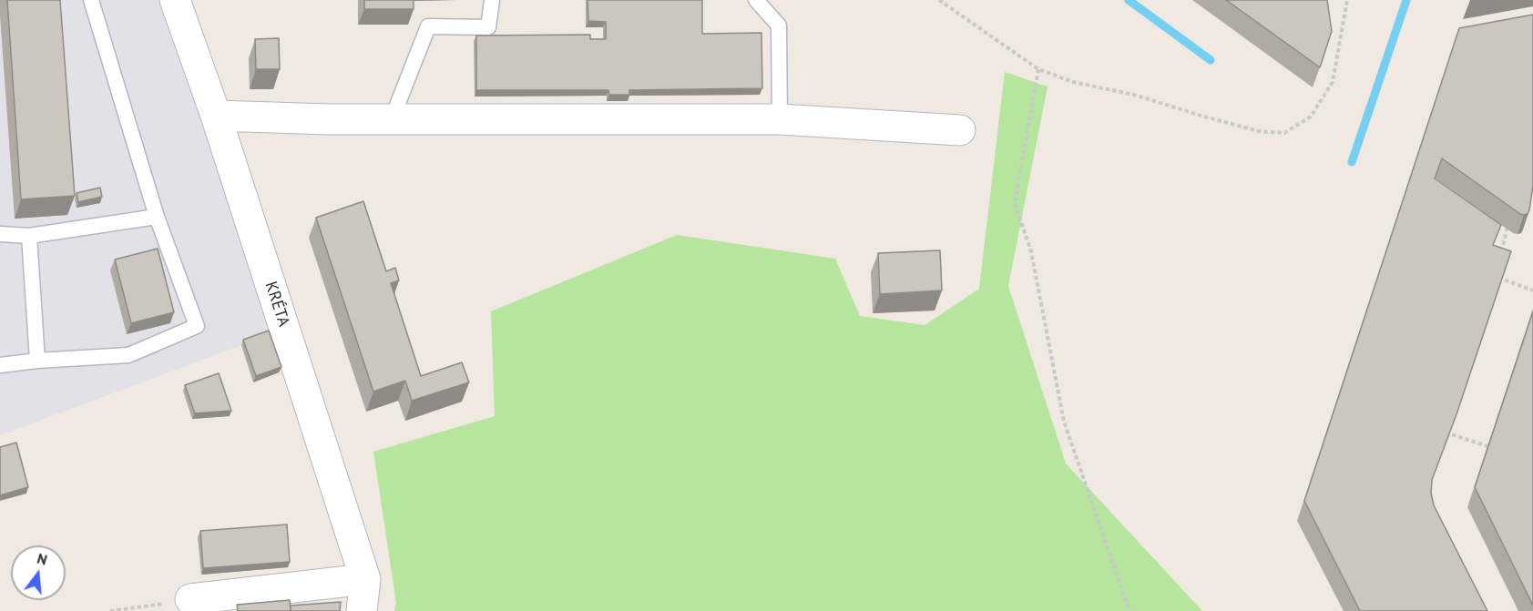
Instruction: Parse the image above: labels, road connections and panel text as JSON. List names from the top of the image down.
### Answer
{
  "streets": {
    "street": ["KRÉTA"]
  },
  "north": "top"
}
